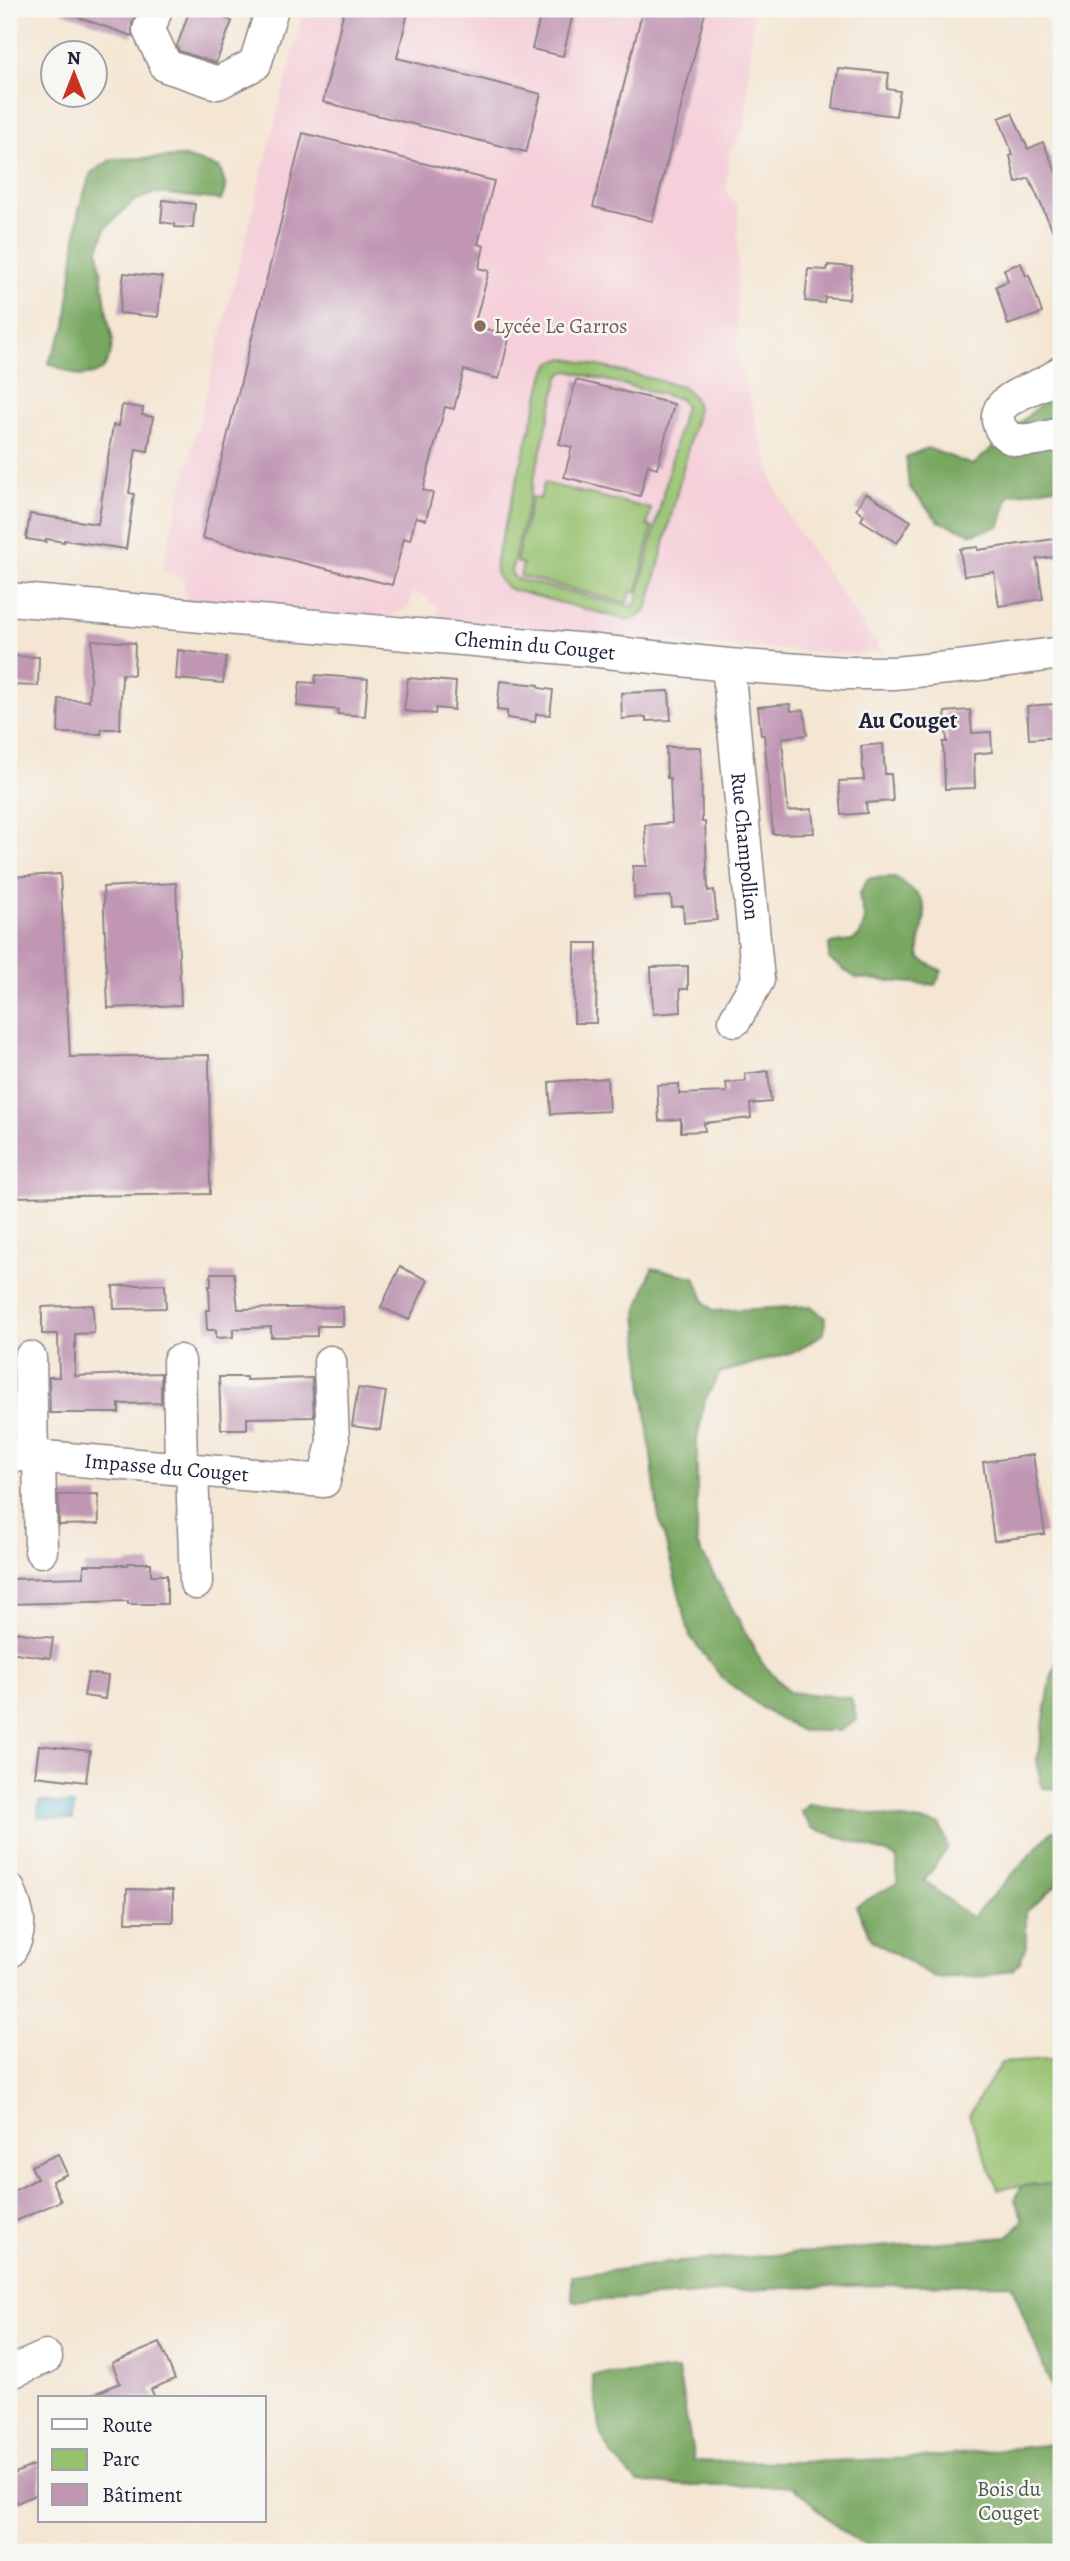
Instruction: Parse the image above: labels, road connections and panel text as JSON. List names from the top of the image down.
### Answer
{
  "streets": {
    "street": ["Chemin du Couget", "Rue Champollion", "Impasse du Couget"]
  },
  "crossings": [
    ["Chemin du Couget", "Rue Champollion"]
  ],
  "districts": ["Au Couget"],
  "parks": ["Bois du Couget"],
  "places": ["Lycée Le Garros"],
  "legend": ["Route", "Parc", "Bâtiment"],
  "north": "top"
}
